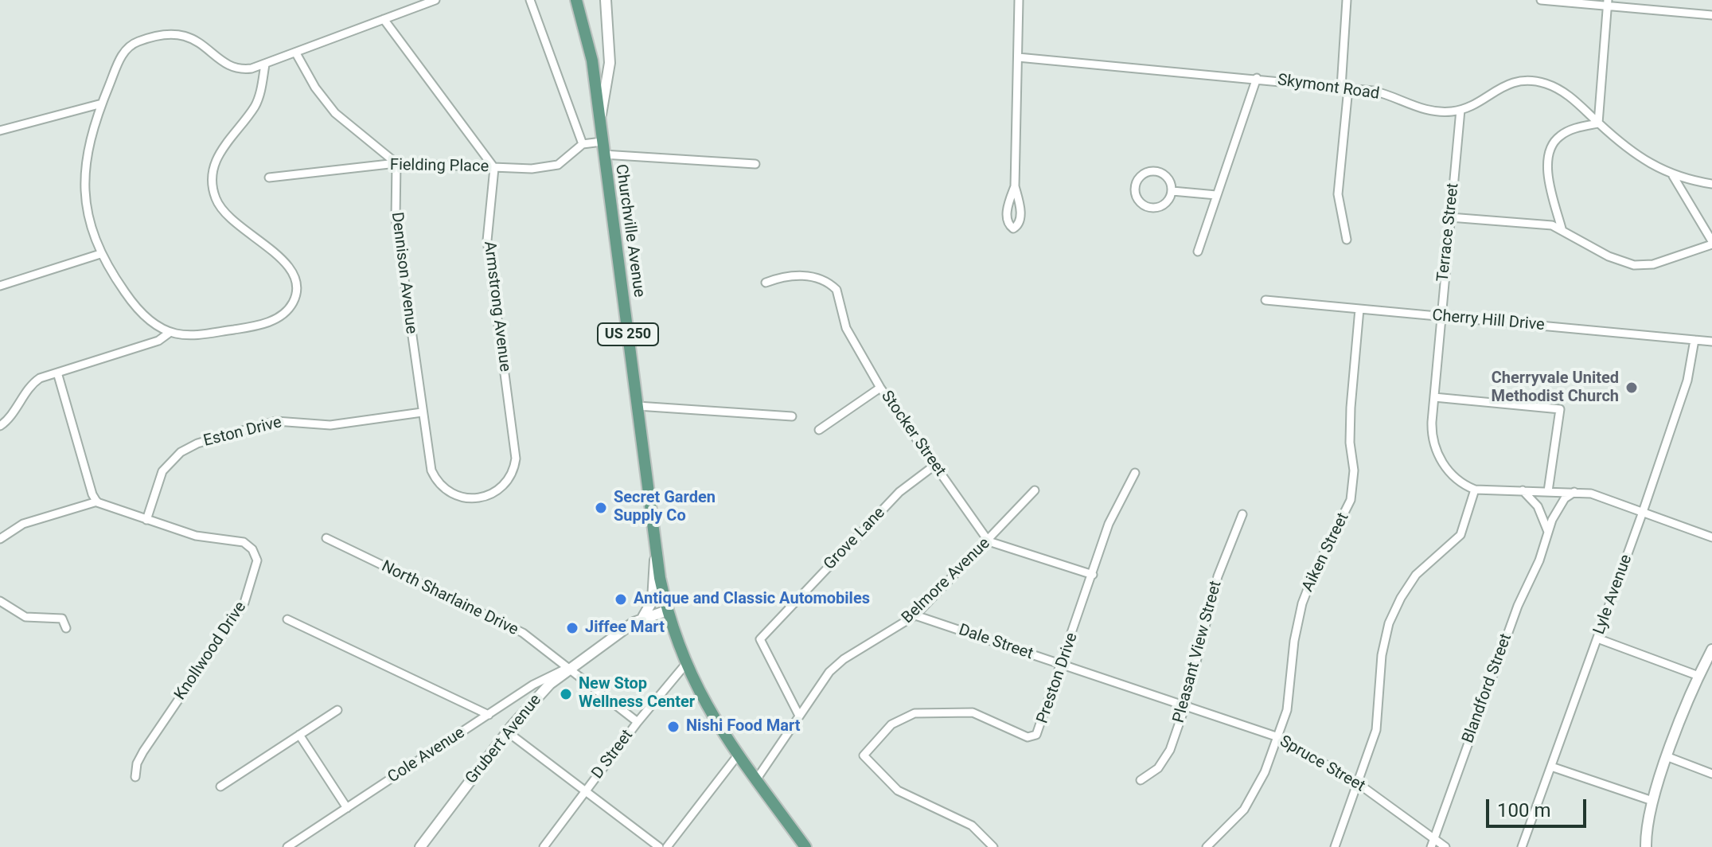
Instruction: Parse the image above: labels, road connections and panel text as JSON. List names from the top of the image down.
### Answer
{
  "streets": {
    "main road": ["Churchville Avenue", "US 250"],
    "street": [
      "Skymont Road",
      "Fielding Place",
      "Terrace Street",
      "Dennison Avenue",
      "Armstrong Avenue",
      "Cherry Hill Drive",
      "Eston Drive",
      "Stocker Street",
      "Grove Lane",
      "Aiken Street",
      "Belmore Avenue",
      "Lyle Avenue",
      "North Sharlaine Drive",
      "Dale Street",
      "Knollwood Drive",
      "Pleasant View Street",
      "Preston Drive",
      "Blandford Street",
      "Grubert Avenue",
      "D Street",
      "Cole Avenue",
      "Spruce Street"
    ]
  },
  "crossings": [
    ["Skymont Road", "Terrace Street"],
    ["Fielding Place", "Dennison Avenue"],
    ["Fielding Place", "Armstrong Avenue"],
    ["Churchville Avenue", "Belmore Avenue"],
    ["Churchville Avenue", "Grubert Avenue"],
    ["Churchville Avenue", "D Street"],
    ["Terrace Street", "Cherry Hill Drive"],
    ["Dennison Avenue", "Armstrong Avenue"],
    ["Dennison Avenue", "Eston Drive"],
    ["Cherry Hill Drive", "Aiken Street"],
    ["Cherry Hill Drive", "Lyle Avenue"],
    ["Eston Drive", "Knollwood Drive"],
    ["Stocker Street", "Grove Lane"],
    ["Stocker Street", "Belmore Avenue"],
    ["Grove Lane", "Belmore Avenue"],
    ["Aiken Street", "Spruce Street"],
    ["Belmore Avenue", "Dale Street"],
    ["North Sharlaine Drive", "Grubert Avenue"],
    ["North Sharlaine Drive", "D Street"],
    ["North Sharlaine Drive", "Cole Avenue"],
    ["Dale Street", "Pleasant View Street"],
    ["Dale Street", "Preston Drive"],
    ["Dale Street", "Spruce Street"],
    ["Pleasant View Street", "Spruce Street"],
    ["Blandford Street", "Spruce Street"],
    ["Grubert Avenue", "Cole Avenue"]
  ],
  "places": [
    "Cherryvale United Methodist Church",
    "Secret Garden Supply Co",
    "Antique and Classic Automobiles",
    "Jiffee Mart",
    "New Stop Wellness Center",
    "Nishi Food Mart"
  ],
  "scale_bar": "100 m"
}
